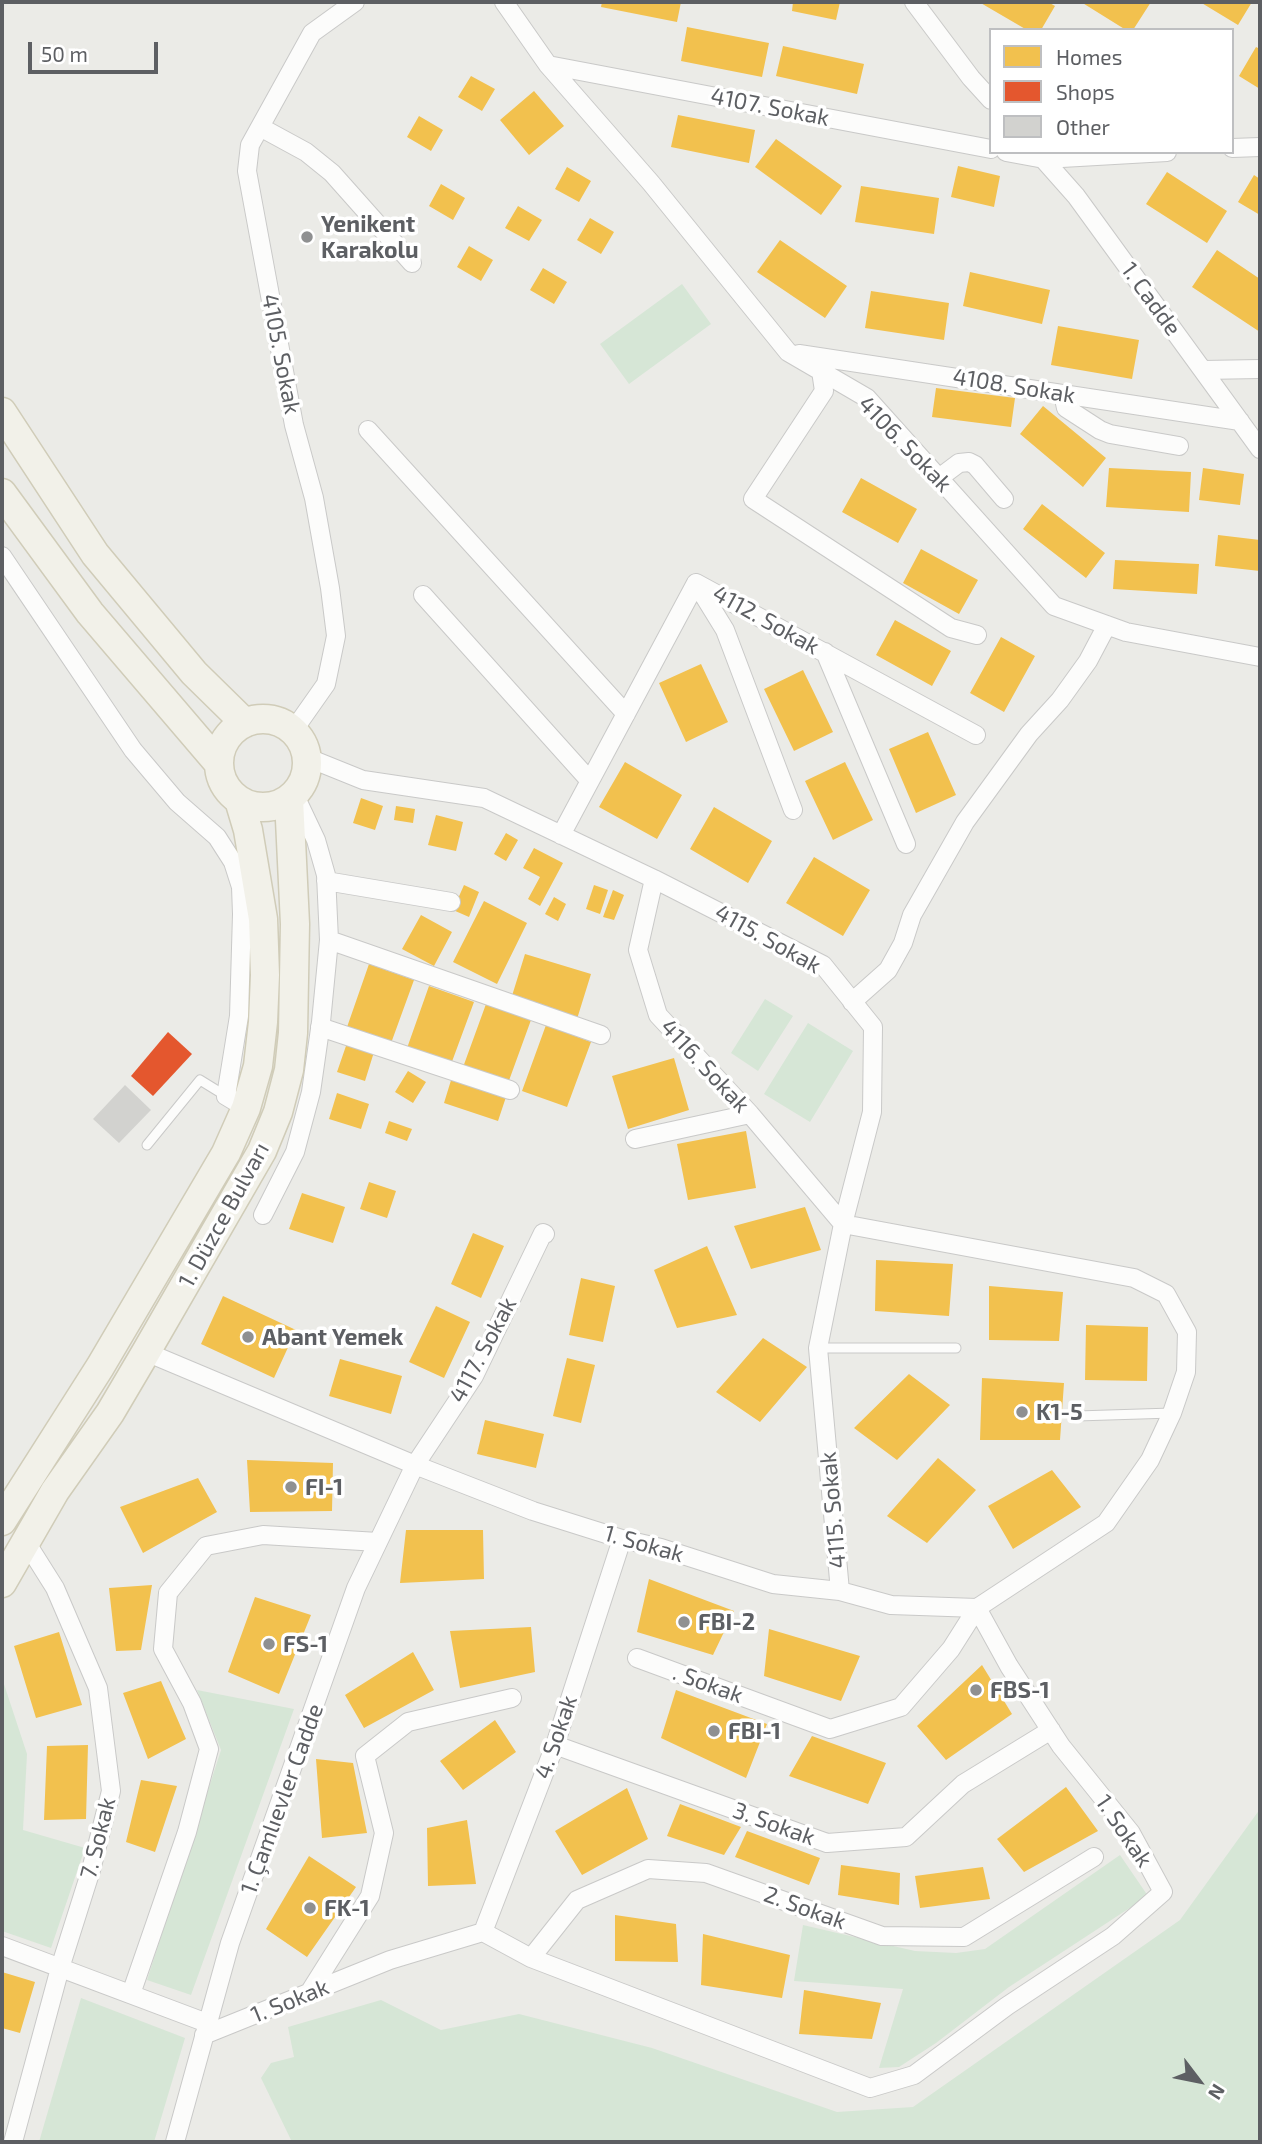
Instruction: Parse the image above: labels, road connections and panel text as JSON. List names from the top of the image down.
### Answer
{
  "streets": {
    "main road": ["1. Düzce Bulvarı"],
    "street": [
      "4107. Sokak",
      "1. Cadde",
      "4105. Sokak",
      "4108. Sokak",
      "4106. Sokak",
      "4112. Sokak",
      "4115. Sokak",
      "4116. Sokak",
      "4117. Sokak",
      "1. Sokak",
      ". Sokak",
      "4. Sokak",
      "1. Çamlıevler Cadde",
      "3. Sokak",
      "7. Sokak",
      "2. Sokak"
    ]
  },
  "crossings": [
    ["4107. Sokak", "4106. Sokak"],
    ["1. Cadde", "4108. Sokak"],
    ["4105. Sokak", "4115. Sokak"],
    ["4105. Sokak", "1. Düzce Bulvarı"],
    ["4108. Sokak", "4106. Sokak"],
    ["4112. Sokak", "4115. Sokak"],
    ["4115. Sokak", "4116. Sokak"],
    ["4115. Sokak", "1. Düzce Bulvarı"],
    ["4115. Sokak", "1. Sokak"],
    ["1. Düzce Bulvarı", "1. Sokak"],
    ["1. Düzce Bulvarı", "7. Sokak"],
    ["4117. Sokak", "1. Sokak"],
    ["4117. Sokak", "1. Çamlıevler Cadde"],
    ["1. Sokak", ". Sokak"],
    ["1. Sokak", "4. Sokak"],
    ["1. Sokak", "1. Çamlıevler Cadde"],
    ["1. Sokak", "3. Sokak"],
    ["1. Sokak", "2. Sokak"],
    ["4. Sokak", "3. Sokak"]
  ],
  "places": [
    "Yenikent Karakolu",
    "Abant Yemek",
    "K1-5",
    "FI-1",
    "FBI-2",
    "FS-1",
    "FBS-1",
    "FBI-1",
    "FK-1"
  ],
  "legend": ["Homes", "Shops", "Other"],
  "scale_bar": "50 m",
  "north": "bottom right"
}
